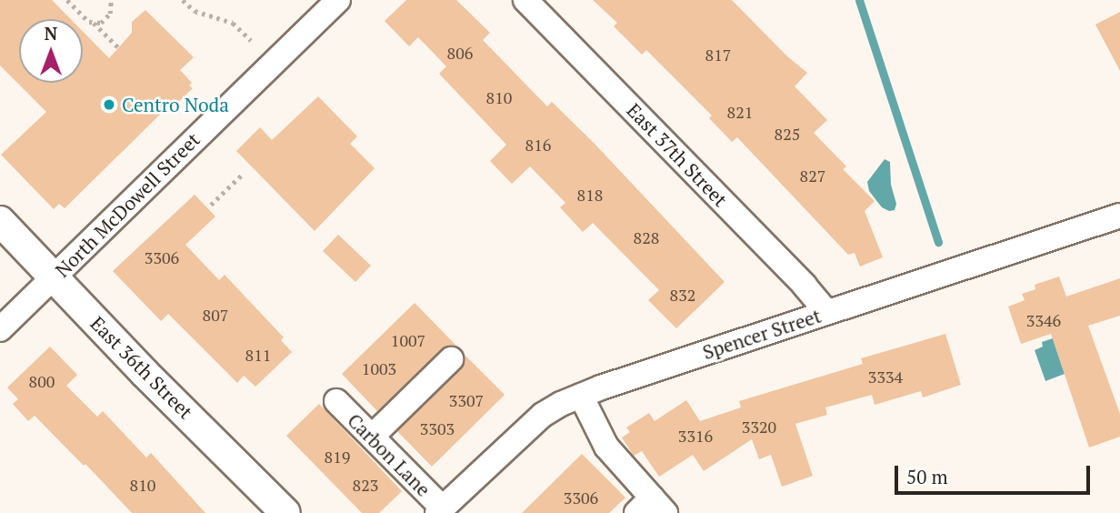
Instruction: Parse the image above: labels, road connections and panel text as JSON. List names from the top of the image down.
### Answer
{
  "streets": {
    "street": [
      "East 37th Street",
      "North McDowell Street",
      "Spencer Street",
      "East 36th Street",
      "Carbon Lane"
    ]
  },
  "crossings": [
    ["East 37th Street", "Spencer Street"],
    ["North McDowell Street", "East 36th Street"],
    ["Spencer Street", "Carbon Lane"]
  ],
  "places": ["Centro Noda"],
  "house_numbers": [
    "806",
    "817",
    "810",
    "821",
    "825",
    "816",
    "827",
    "818",
    "828",
    "3306",
    "832",
    "807",
    "3346",
    "1007",
    "811",
    "1003",
    "3334",
    "800",
    "3307",
    "3320",
    "3303",
    "3316",
    "819",
    "810",
    "823",
    "3306"
  ],
  "scale_bar": "50 m",
  "north": "top"
}
